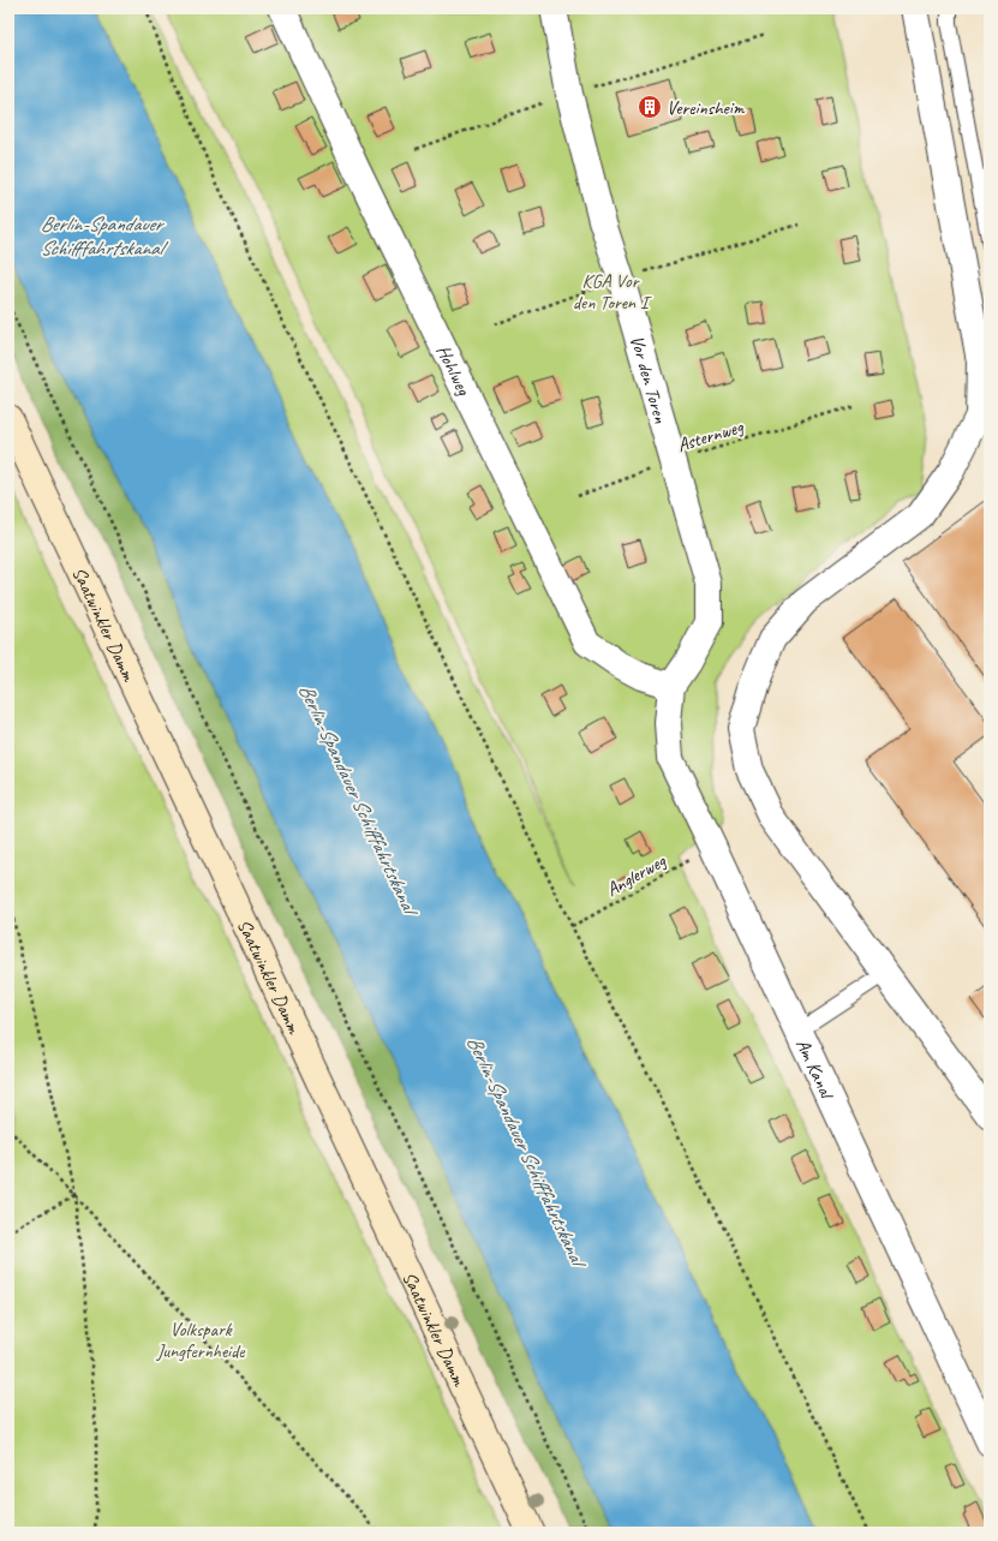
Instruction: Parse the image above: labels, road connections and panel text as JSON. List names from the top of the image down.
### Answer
{
  "streets": {
    "main road": ["Saatwinkler Damm"],
    "street": ["Hohlweg", "Vor den Toren", "Am Kanal"],
    "path": ["Asternweg", "Anglerweg"]
  },
  "crossings": [
    ["Hohlweg", "Vor den Toren"],
    ["Hohlweg", "Am Kanal"],
    ["Vor den Toren", "Asternweg"],
    ["Vor den Toren", "Am Kanal"],
    ["Anglerweg", "Am Kanal"]
  ],
  "water": ["Berlin-Spandauer Schifffahrtskanal"],
  "parks": ["KGA Vor den Toren I", "Volkspark Jungfernheide"],
  "places": {
    "building": ["Vereinsheim"]
  }
}
